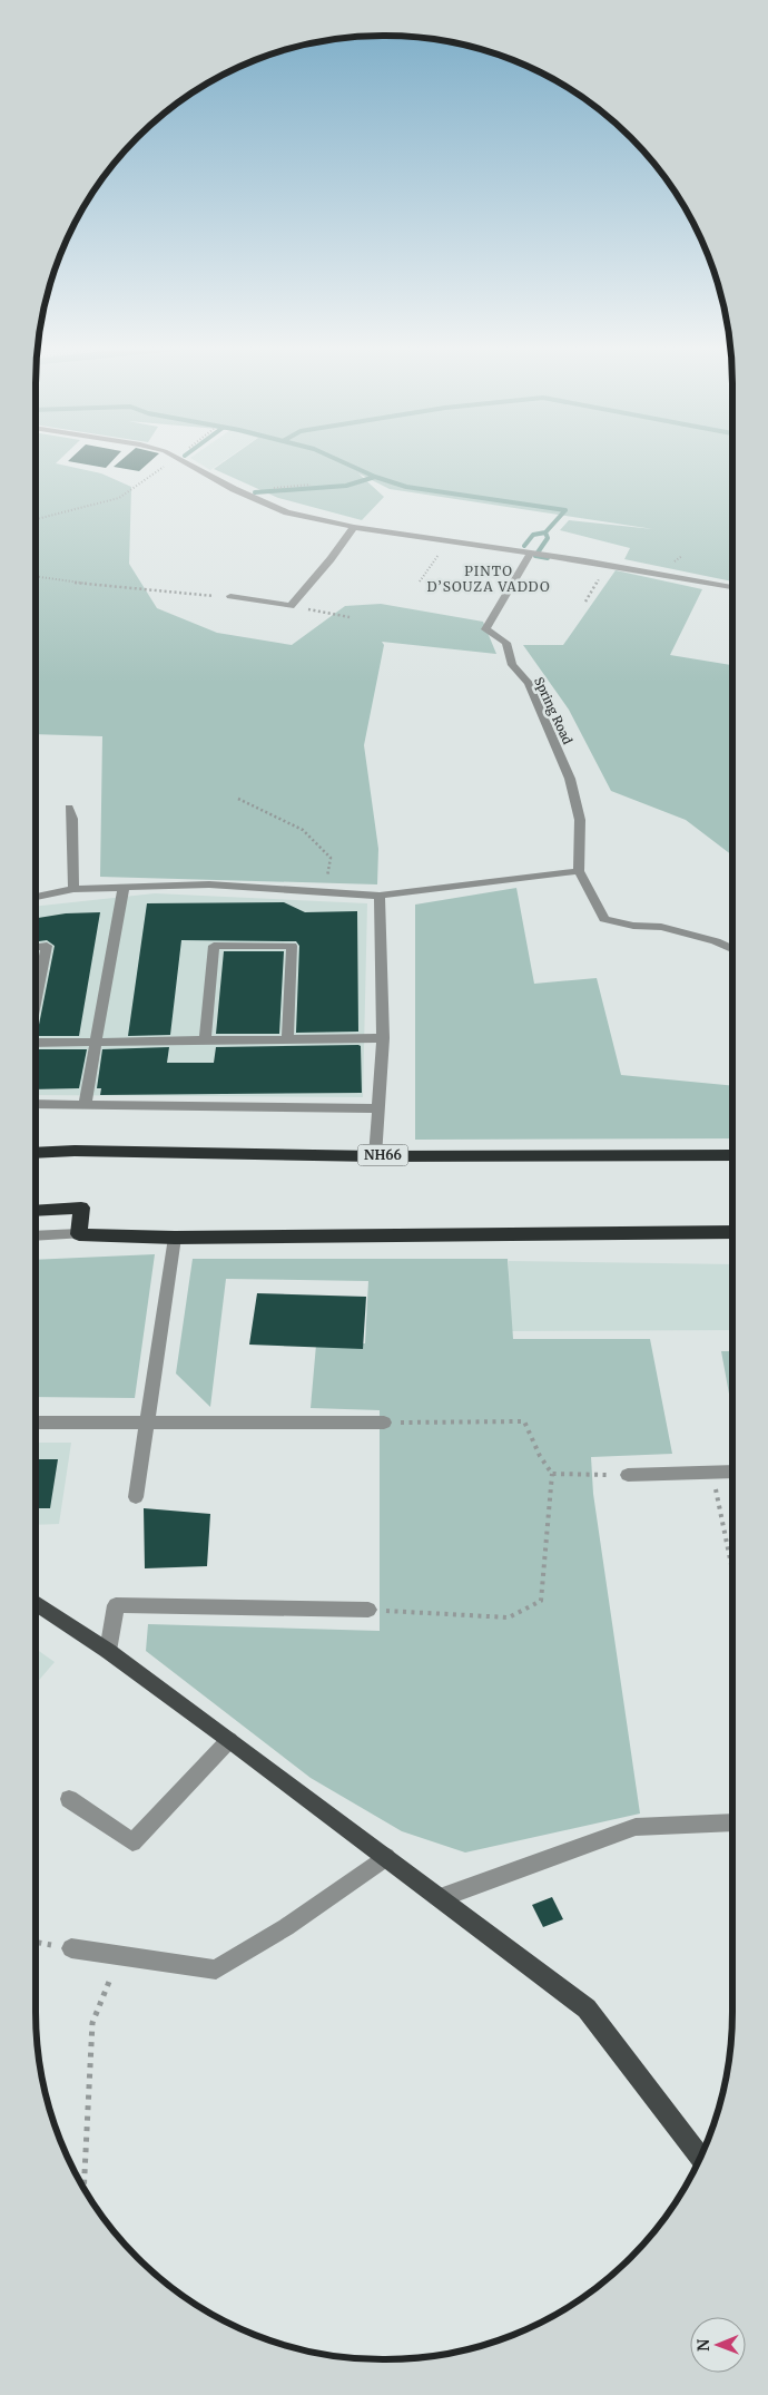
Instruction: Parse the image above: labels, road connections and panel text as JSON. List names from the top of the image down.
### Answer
{
  "streets": {
    "highway": ["NH66"],
    "street": ["Spring Road"]
  },
  "districts": ["PINTO D’SOUZA VADDO"],
  "north": "left"
}
